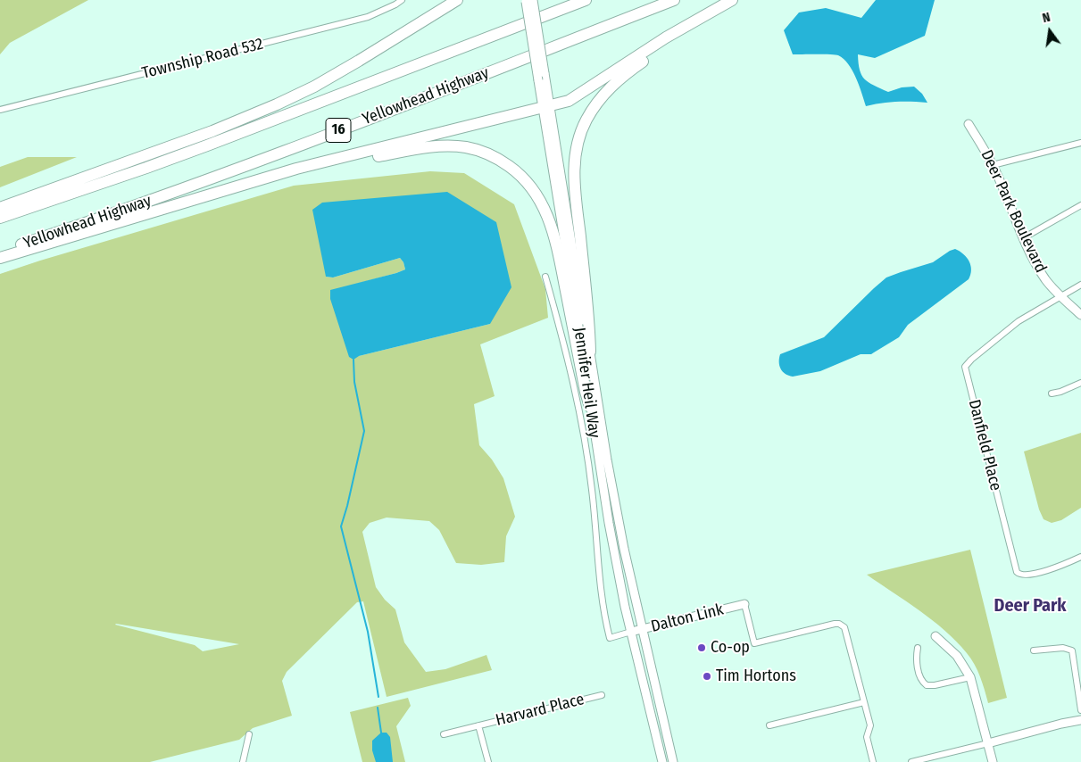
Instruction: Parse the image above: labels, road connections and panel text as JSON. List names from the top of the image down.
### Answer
{
  "streets": {
    "highway": ["Yellowhead Highway", "16"],
    "main road": ["Deer Park Boulevard", "Jennifer Heil Way", "Dalton Link"],
    "street": ["Township Road 532", "Danfield Place", "Harvard Place"]
  },
  "crossings": [
    ["Deer Park Boulevard", "Danfield Place"],
    ["Jennifer Heil Way", "Dalton Link"]
  ],
  "districts": ["Deer Park"],
  "places": ["Co-op", "Tim Hortons"],
  "north": "top"
}
